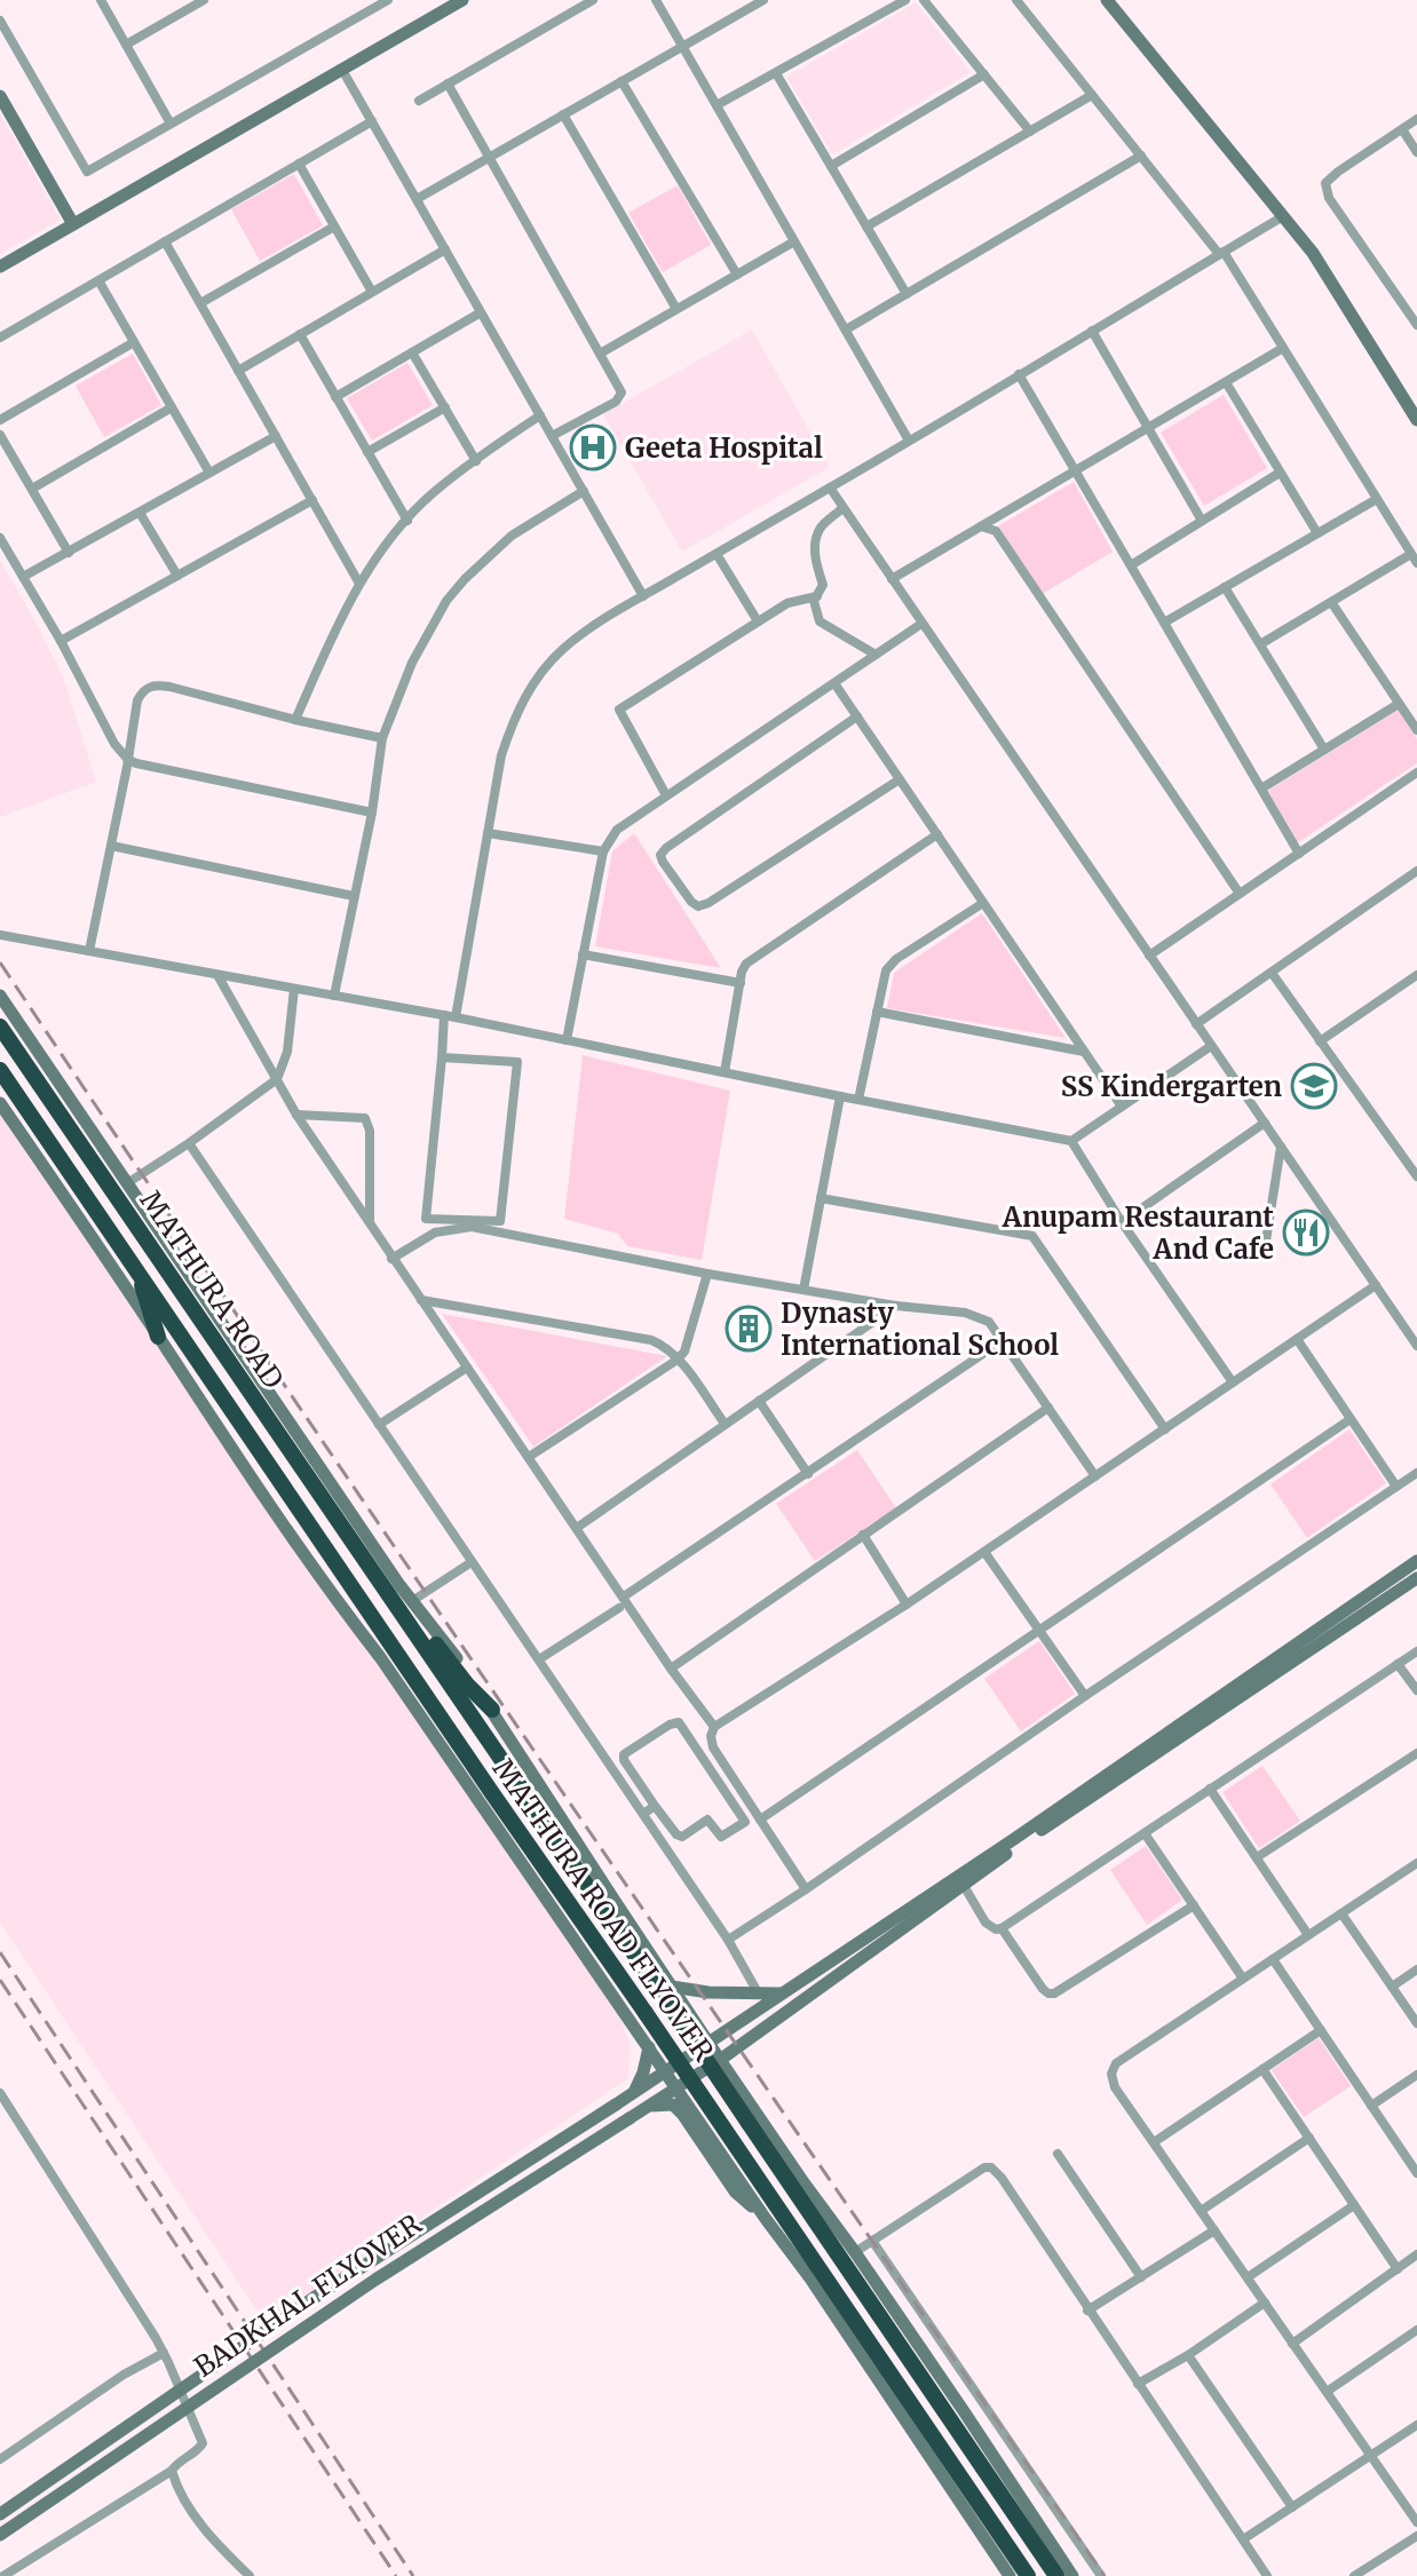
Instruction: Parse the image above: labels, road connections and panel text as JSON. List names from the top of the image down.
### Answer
{
  "streets": {
    "highway": ["MATHURA ROAD", "MATHURA ROAD FLYOVER"],
    "main road": ["BADKHAL FLYOVER"]
  },
  "crossings": [
    ["MATHURA ROAD", "MATHURA ROAD FLYOVER"]
  ],
  "places": {
    "hospital": ["Geeta Hospital"],
    "school or university": ["SS Kindergarten"],
    "restaurant": ["Anupam Restaurant And Cafe"],
    "building": ["Dynasty International School"]
  }
}
